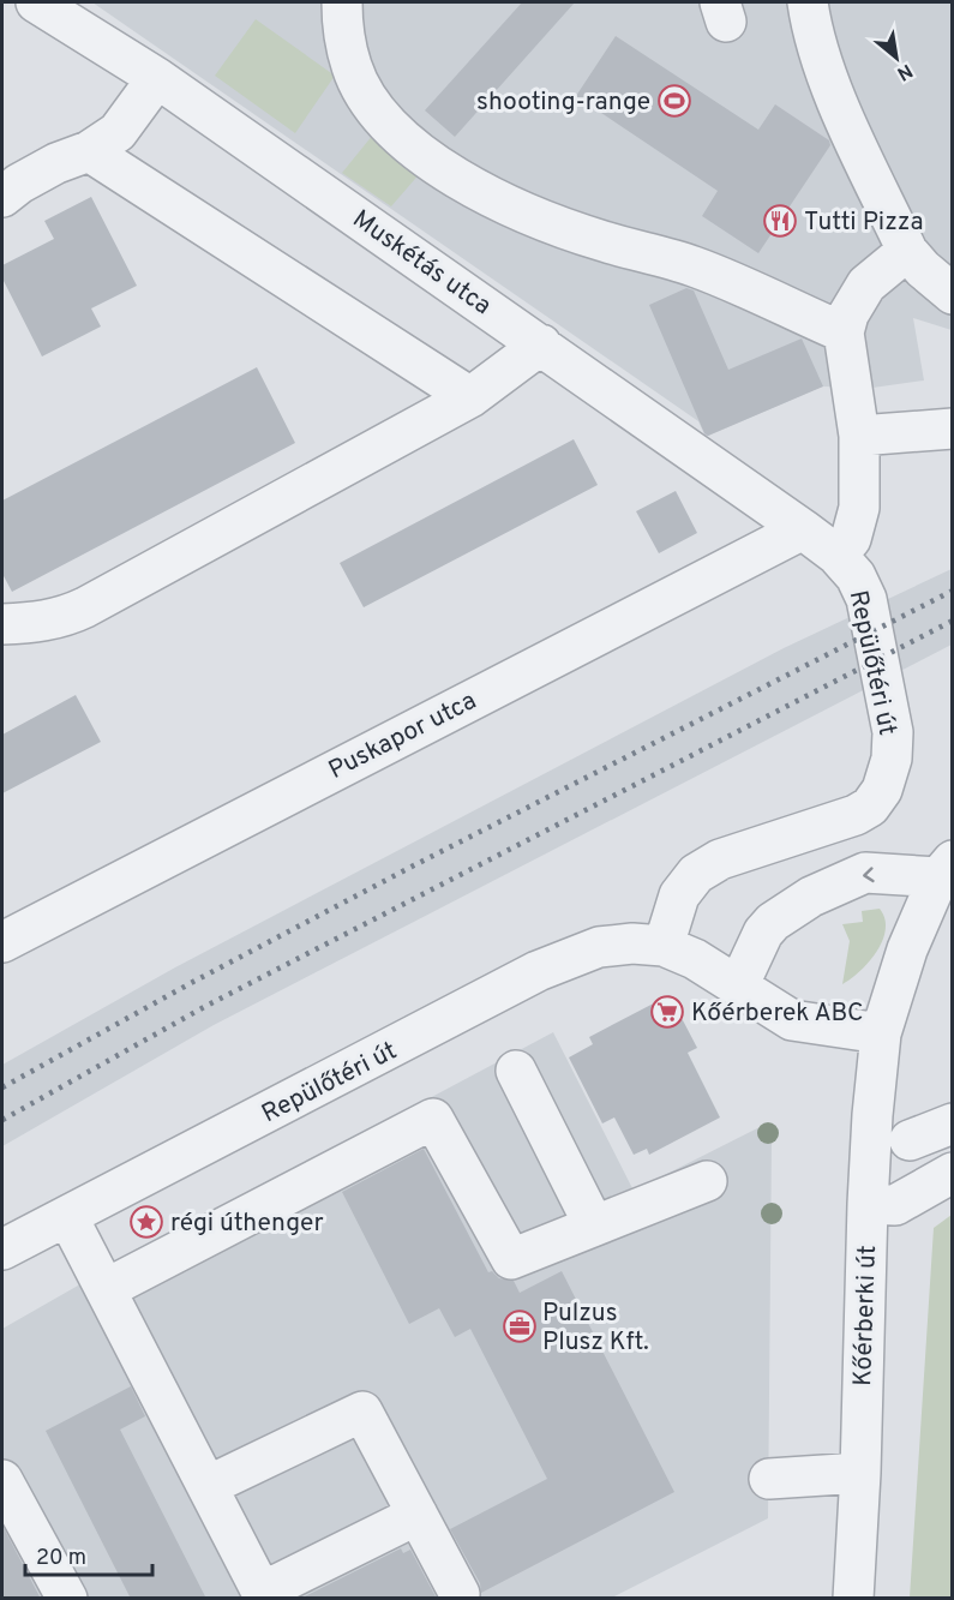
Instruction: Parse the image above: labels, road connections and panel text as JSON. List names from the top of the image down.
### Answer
{
  "streets": {
    "street": [
      "Muskétás utca",
      "Repülőtéri út",
      "Puskapor utca",
      "Kőérberki út"
    ]
  },
  "crossings": [
    ["Muskétás utca", "Repülőtéri út"],
    ["Muskétás utca", "Puskapor utca"],
    ["Repülőtéri út", "Puskapor utca"],
    ["Repülőtéri út", "Kőérberki út"]
  ],
  "places": {
    "sports": ["shooting-range"],
    "restaurant": ["Tutti Pizza"],
    "supermarket": ["Kőérberek ABC"],
    "place": ["régi úthenger"],
    "office": ["Pulzus Plusz Kft."]
  },
  "scale_bar": "20 m",
  "north": "bottom right"
}
